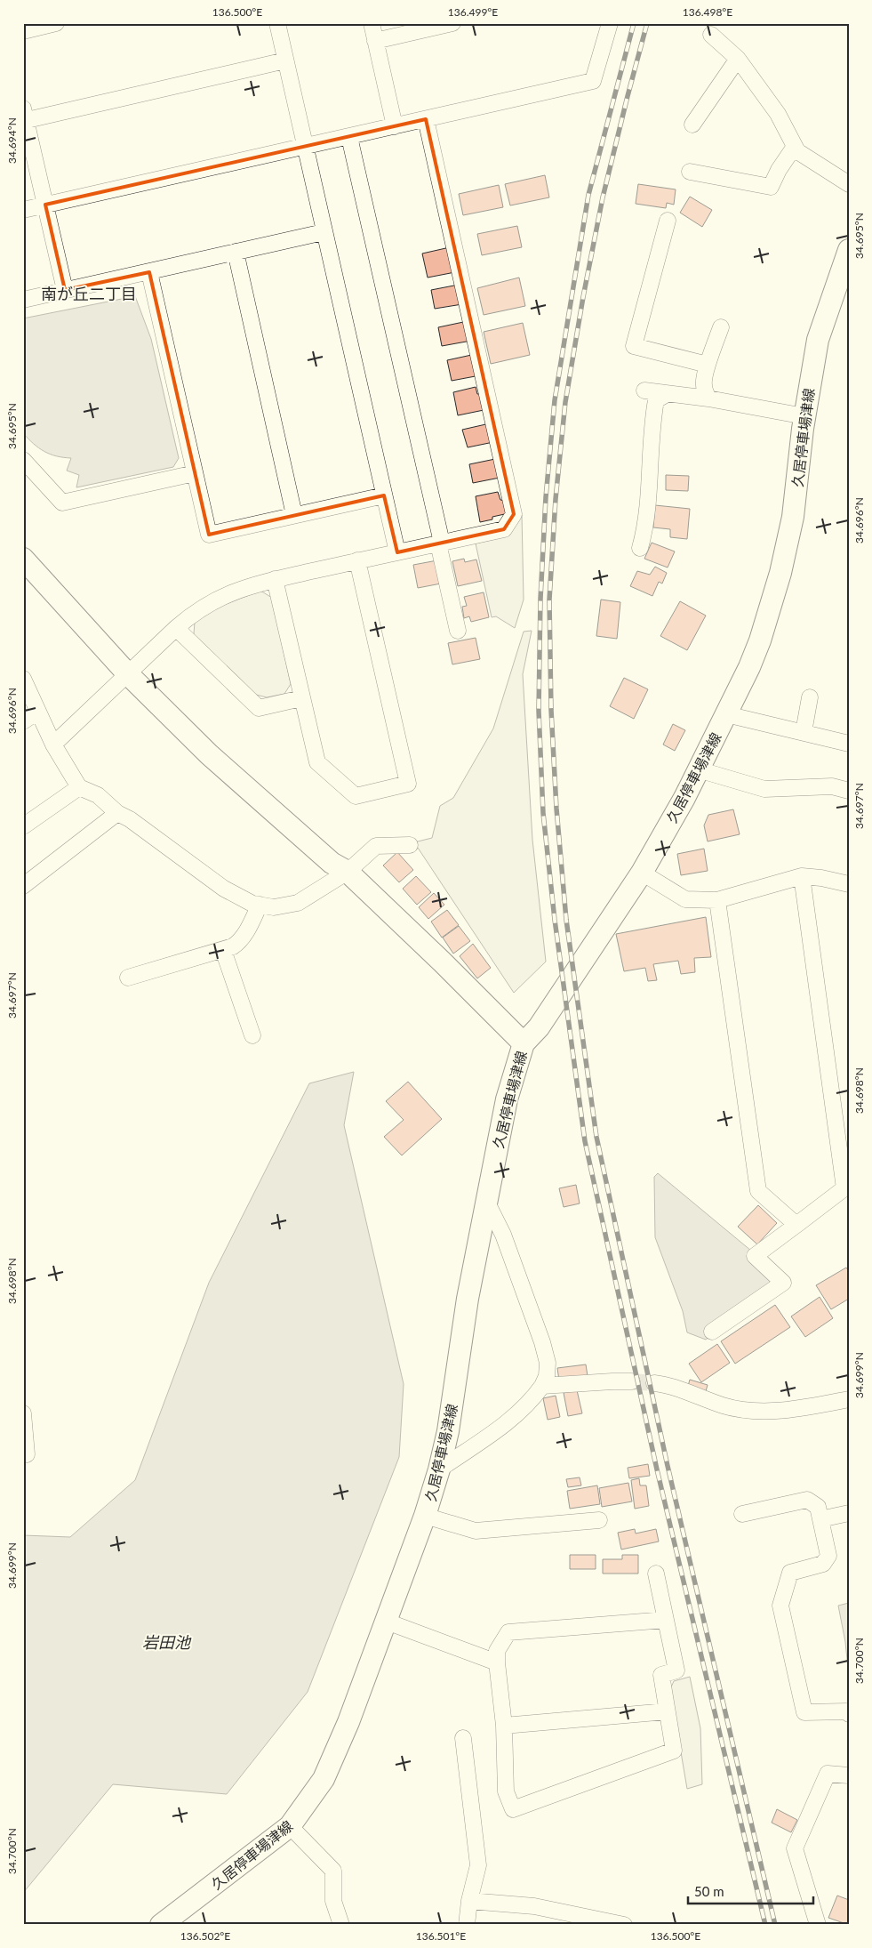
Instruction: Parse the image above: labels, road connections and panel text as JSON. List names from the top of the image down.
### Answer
{
  "streets": {
    "main road": ["久居停車場津線"]
  },
  "districts": ["南が丘二丁目"],
  "water": ["岩田池"],
  "scale_bar": "50 m",
  "coordinates": [
    "136.500°E",
    "136.499°E",
    "136.498°E",
    "34.694°N",
    "34.695°N",
    "34.696°N",
    "34.697°N",
    "34.698°N",
    "34.699°N",
    "34.700°N",
    "136.502°E",
    "136.501°E"
  ]
}
